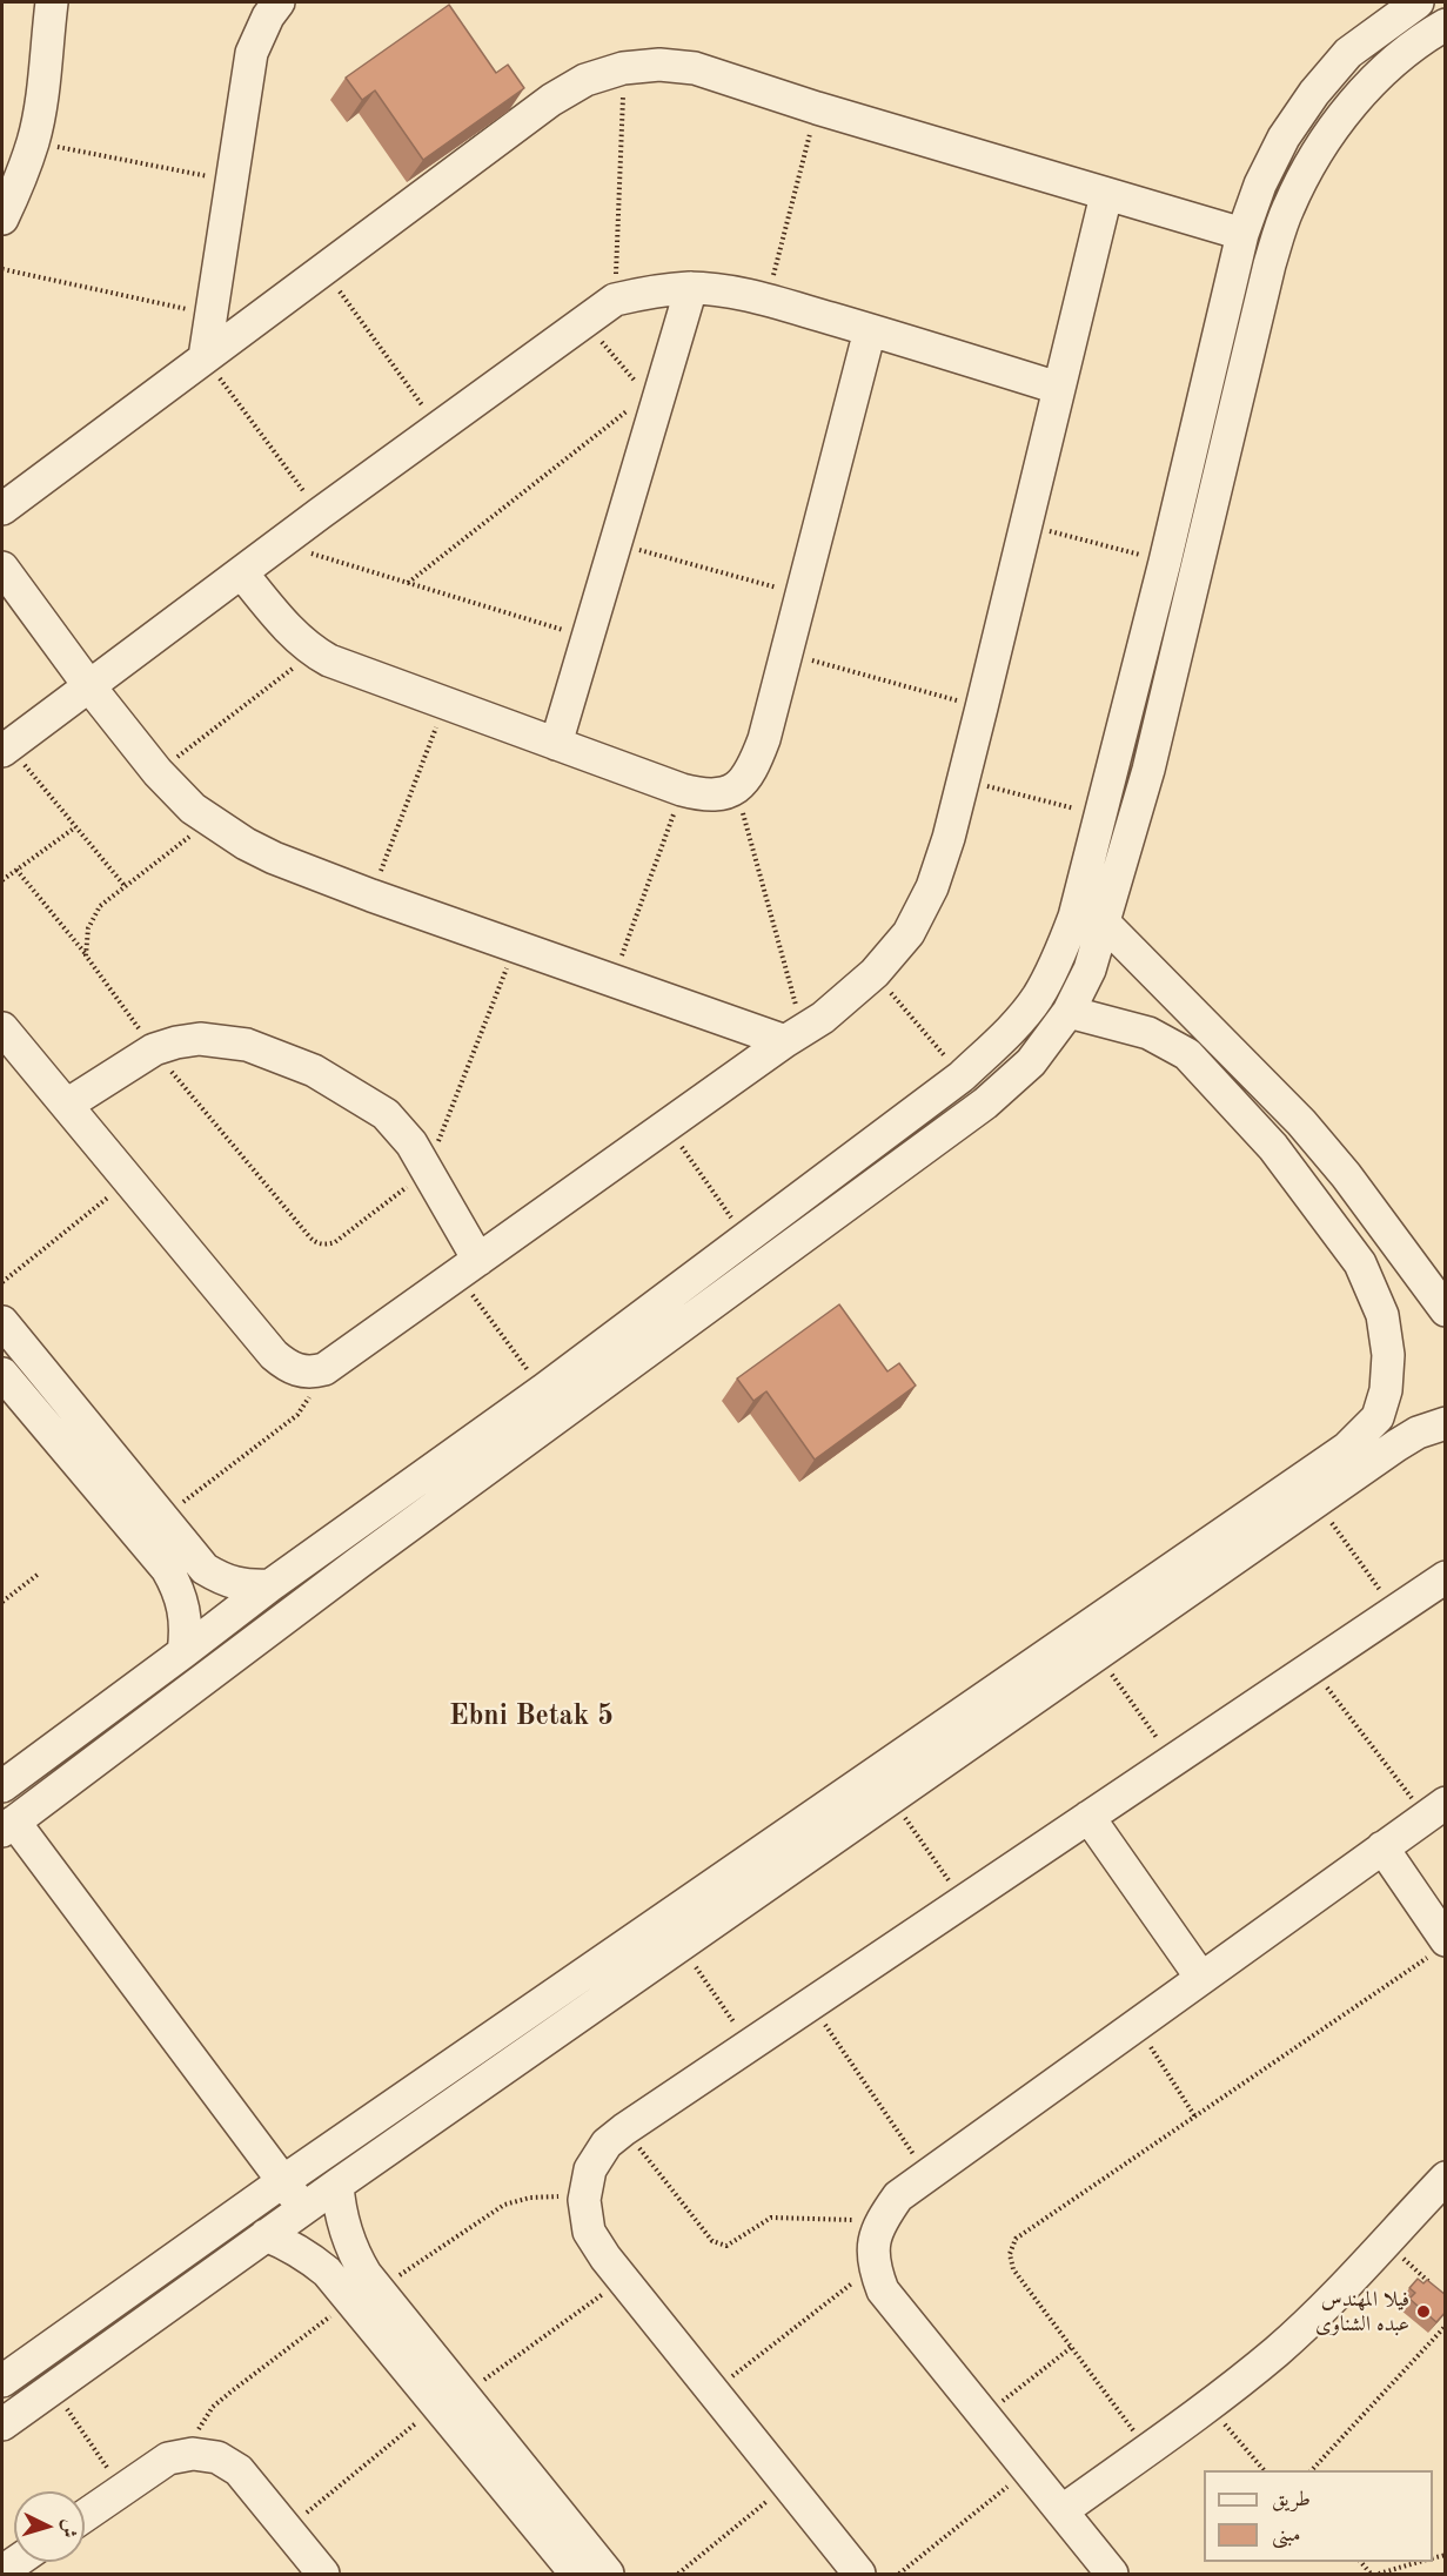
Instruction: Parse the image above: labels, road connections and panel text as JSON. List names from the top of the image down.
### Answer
{
  "districts": ["Ebni Betak 5"],
  "places": ["فيلا المهندس عبده الشناوى"],
  "legend": ["طريق", "مبنى"],
  "north": "right"
}
